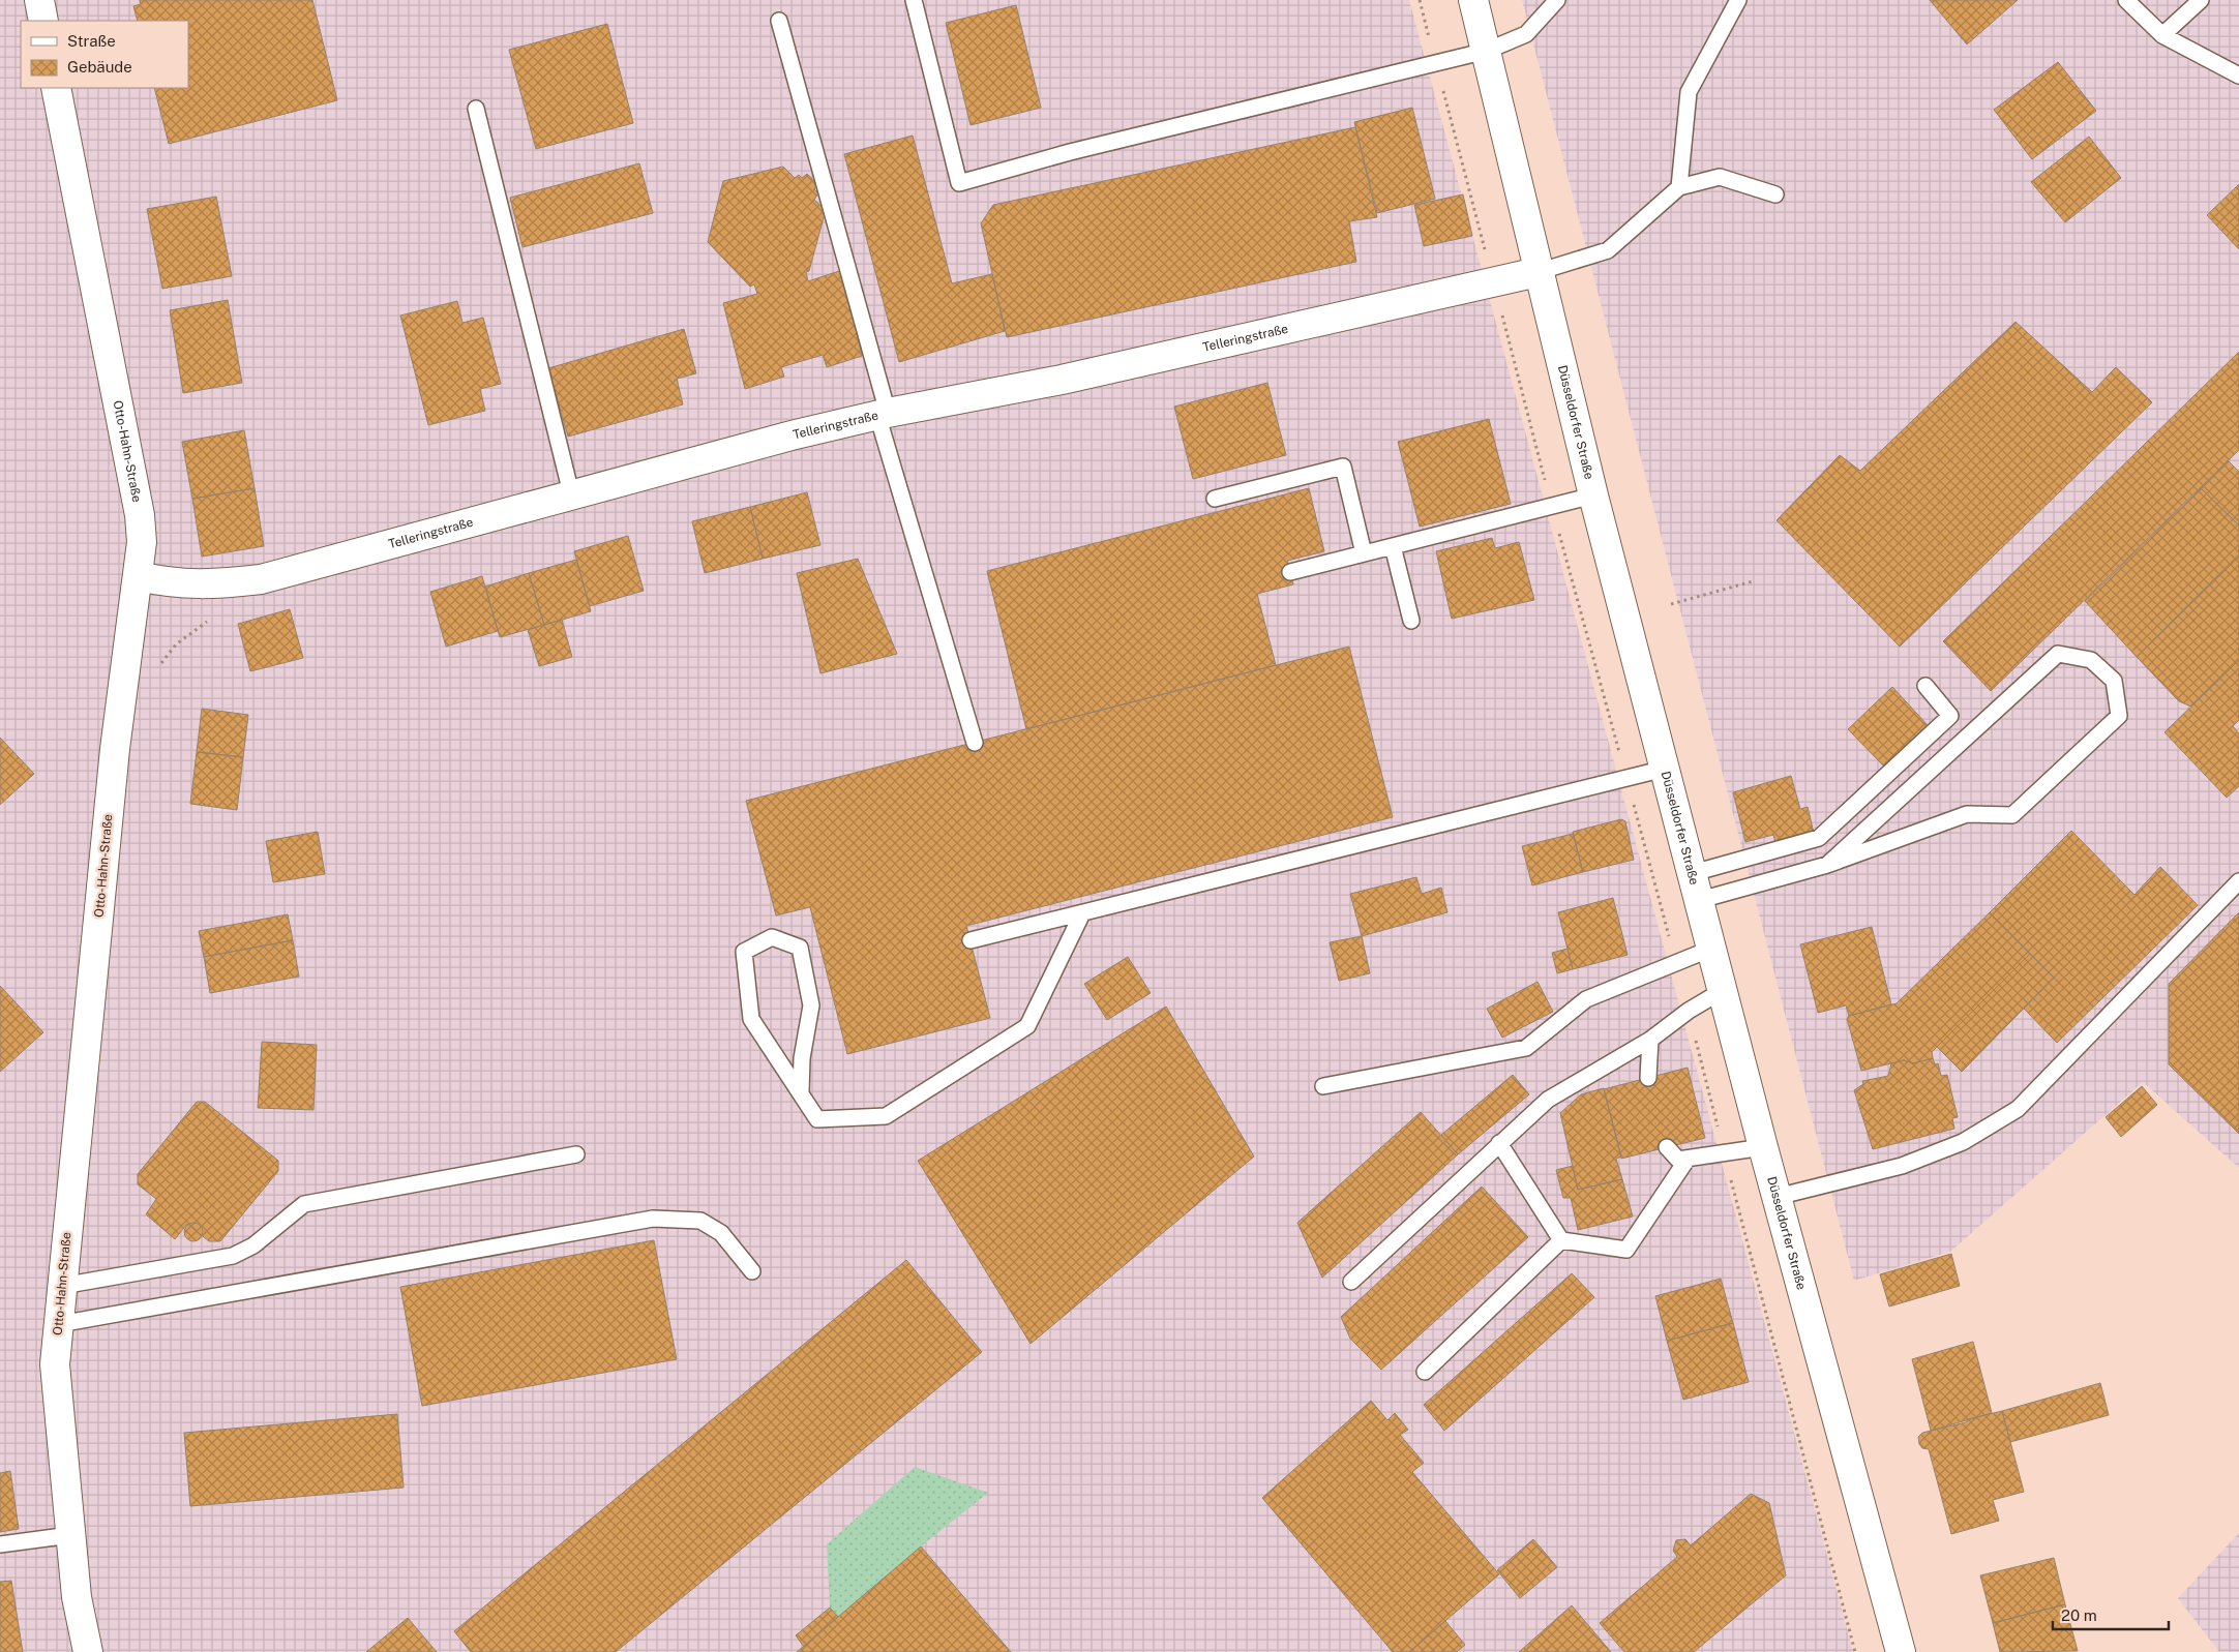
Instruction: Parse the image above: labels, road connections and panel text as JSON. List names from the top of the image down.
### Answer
{
  "streets": {
    "street": ["Telleringstraße", "Düsseldorfer Straße", "Otto-Hahn-Straße"]
  },
  "crossings": [
    ["Telleringstraße", "Düsseldorfer Straße"],
    ["Telleringstraße", "Otto-Hahn-Straße"]
  ],
  "legend": ["Straße", "Gebäude"],
  "scale_bar": "20 m"
}
